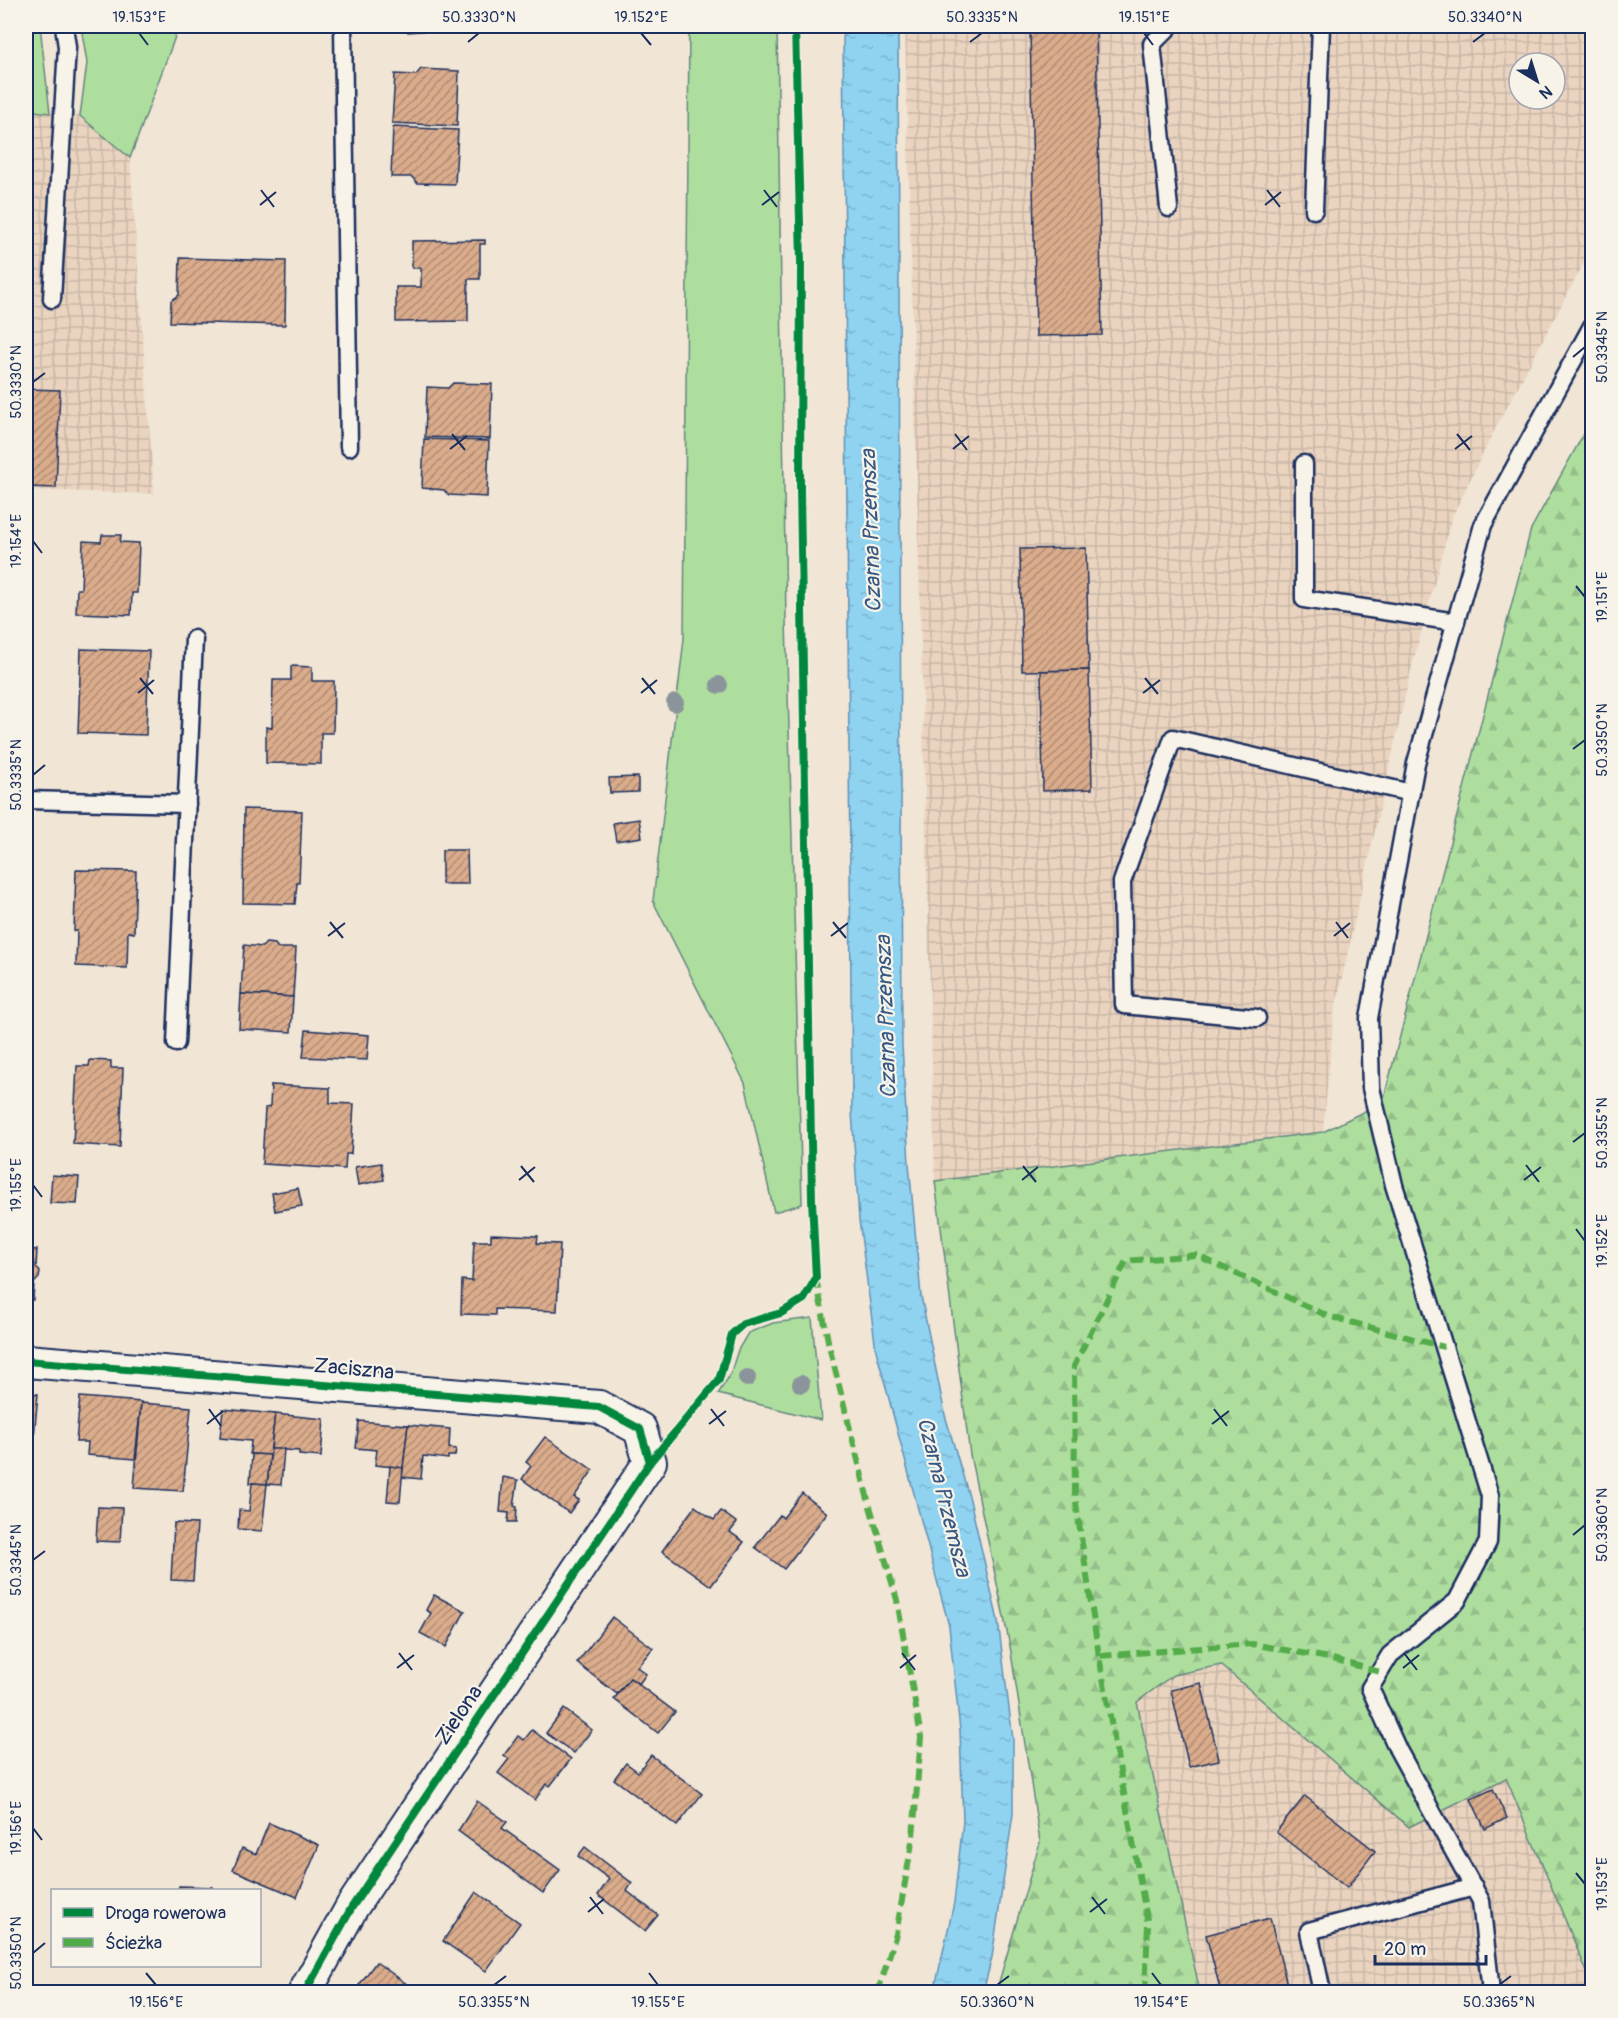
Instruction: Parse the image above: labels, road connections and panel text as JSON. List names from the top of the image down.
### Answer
{
  "streets": {
    "street": ["Zaciszna", "Zielona"]
  },
  "crossings": [
    ["Zaciszna", "Zielona"]
  ],
  "water": ["Czarna Przemsza"],
  "legend": ["Droga rowerowa", "Ścieżka"],
  "scale_bar": "20 m",
  "north": "bottom right",
  "coordinates": [
    "19.153°E",
    "50.3330°N",
    "19.152°E",
    "50.3335°N",
    "19.151°E",
    "50.3340°N",
    "50.3345°N",
    "19.154°E",
    "50.3350°N",
    "50.3355°N",
    "19.155°E",
    "50.3360°N",
    "19.156°E",
    "50.3365°N"
  ]
}
